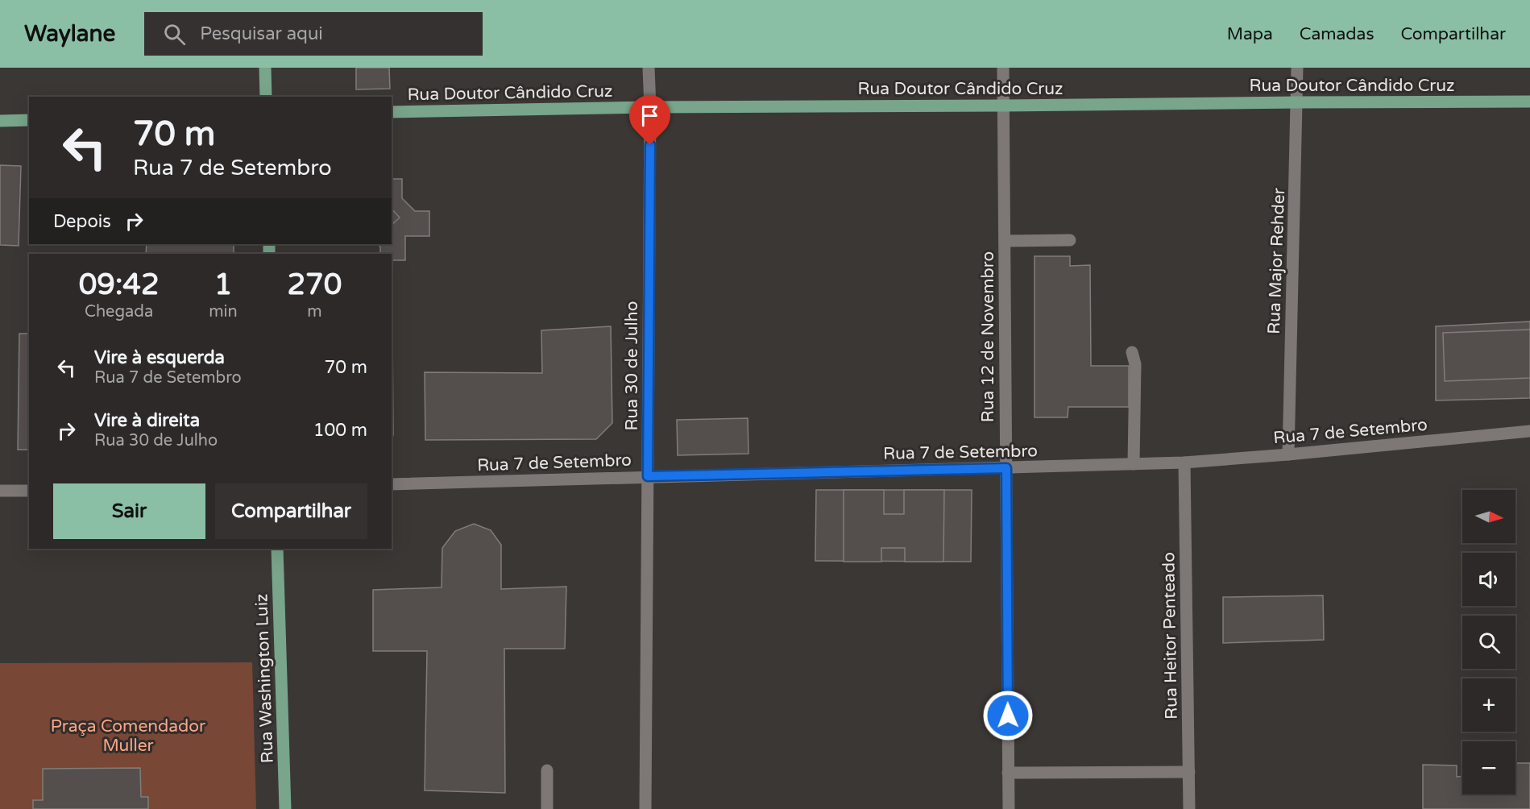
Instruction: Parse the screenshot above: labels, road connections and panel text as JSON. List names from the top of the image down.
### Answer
{
  "streets": {
    "main road": ["Rua Doutor Cândido Cruz", "Rua Washington Luiz"],
    "street": [
      "Rua Major Rehder",
      "Rua 12 de Novembro",
      "Rua 30 de Julho",
      "Rua 7 de Setembro",
      "Rua Heitor Penteado"
    ]
  },
  "crossings": [
    ["Rua Doutor Cândido Cruz", "Rua Major Rehder"],
    ["Rua Doutor Cândido Cruz", "Rua 12 de Novembro"],
    ["Rua Doutor Cândido Cruz", "Rua 30 de Julho"],
    ["Rua Major Rehder", "Rua 7 de Setembro"],
    ["Rua 12 de Novembro", "Rua 7 de Setembro"],
    ["Rua 30 de Julho", "Rua 7 de Setembro"],
    ["Rua 7 de Setembro", "Rua Heitor Penteado"]
  ],
  "parks": ["Praça Comendador Muller"],
  "north": "right",
  "page": {
    "header": "Waylane",
    "search": "Pesquisar aqui",
    "nav": ["Mapa", "Camadas", "Compartilhar"],
    "turn": ["70 m", "Rua 7 de Setembro"],
    "then": "Depois",
    "eta": [
      "09:42",
      "Chegada",
      "1",
      "min",
      "270",
      "m"
    ],
    "list": [
      {
        "name": "Vire à esquerda",
        "note": "Rua 7 de Setembro",
        "value": "70 m"
      },
      {
        "name": "Vire à direita",
        "note": "Rua 30 de Julho",
        "value": "100 m"
      }
    ],
    "buttons": ["Sair", "Compartilhar"],
    "map_buttons": ["+", "−"]
  }
}
